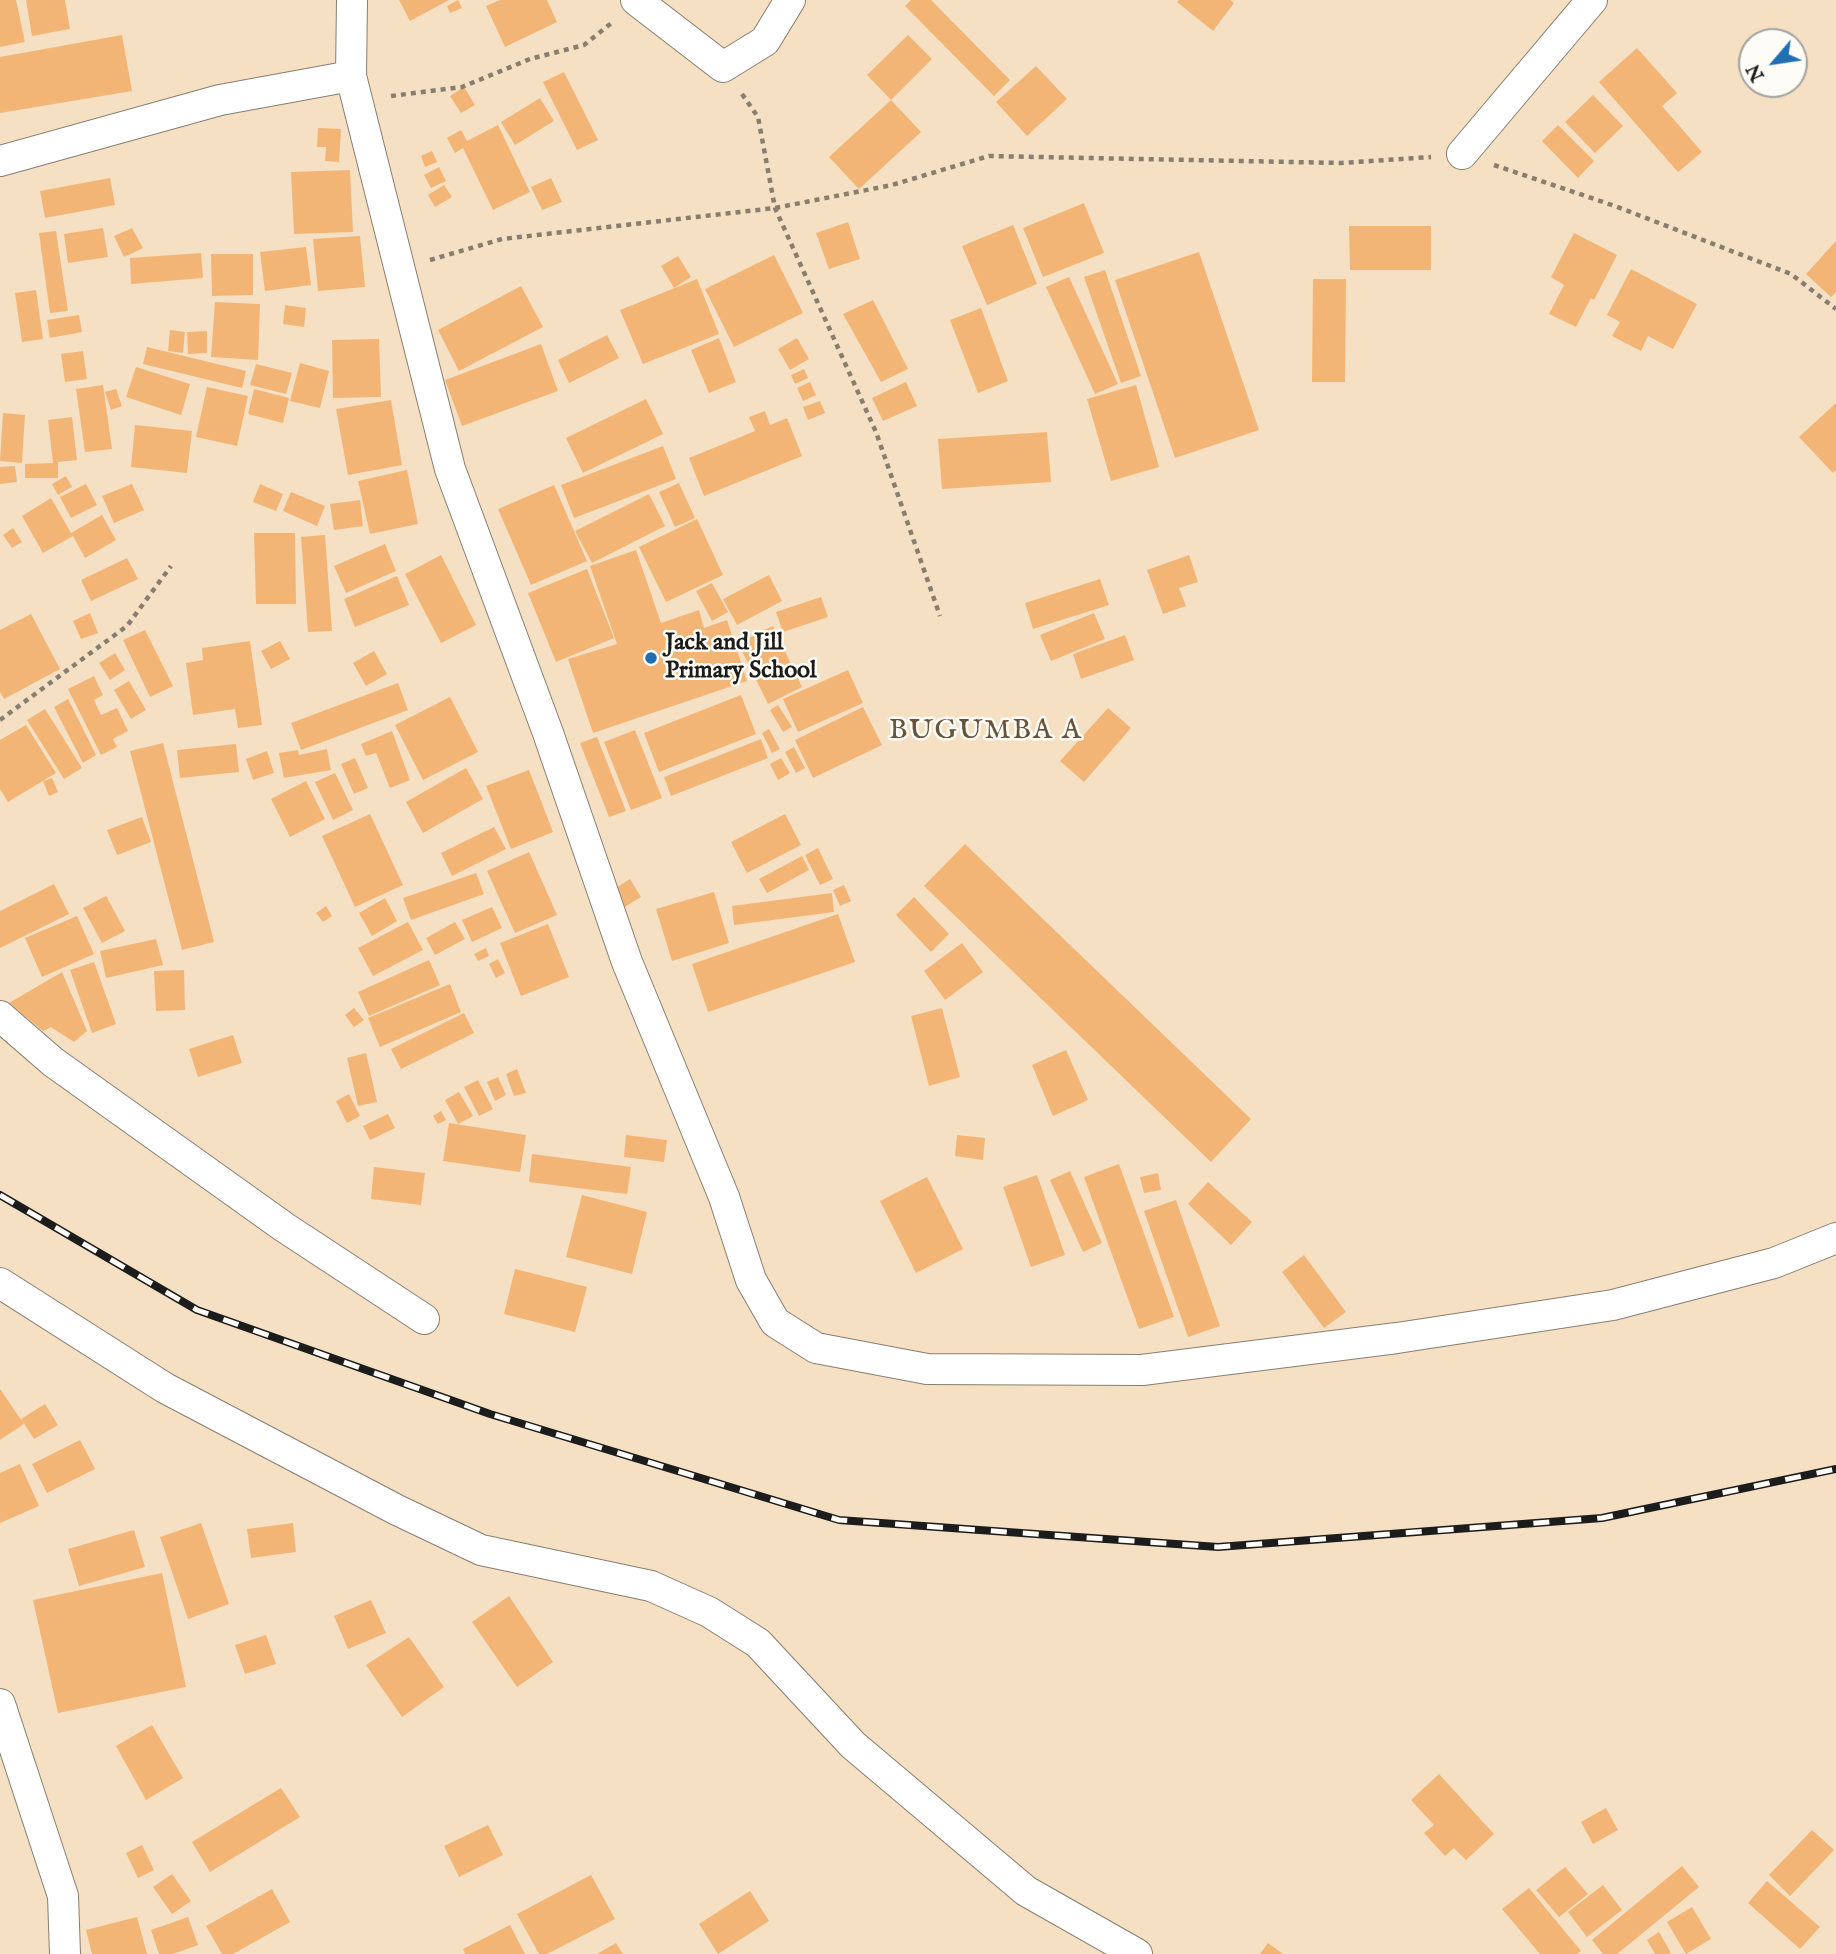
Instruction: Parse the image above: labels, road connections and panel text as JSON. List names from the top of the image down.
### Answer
{
  "districts": ["BUGUMBA A"],
  "places": ["Jack and Jill Primary School"],
  "north": "bottom left"
}
